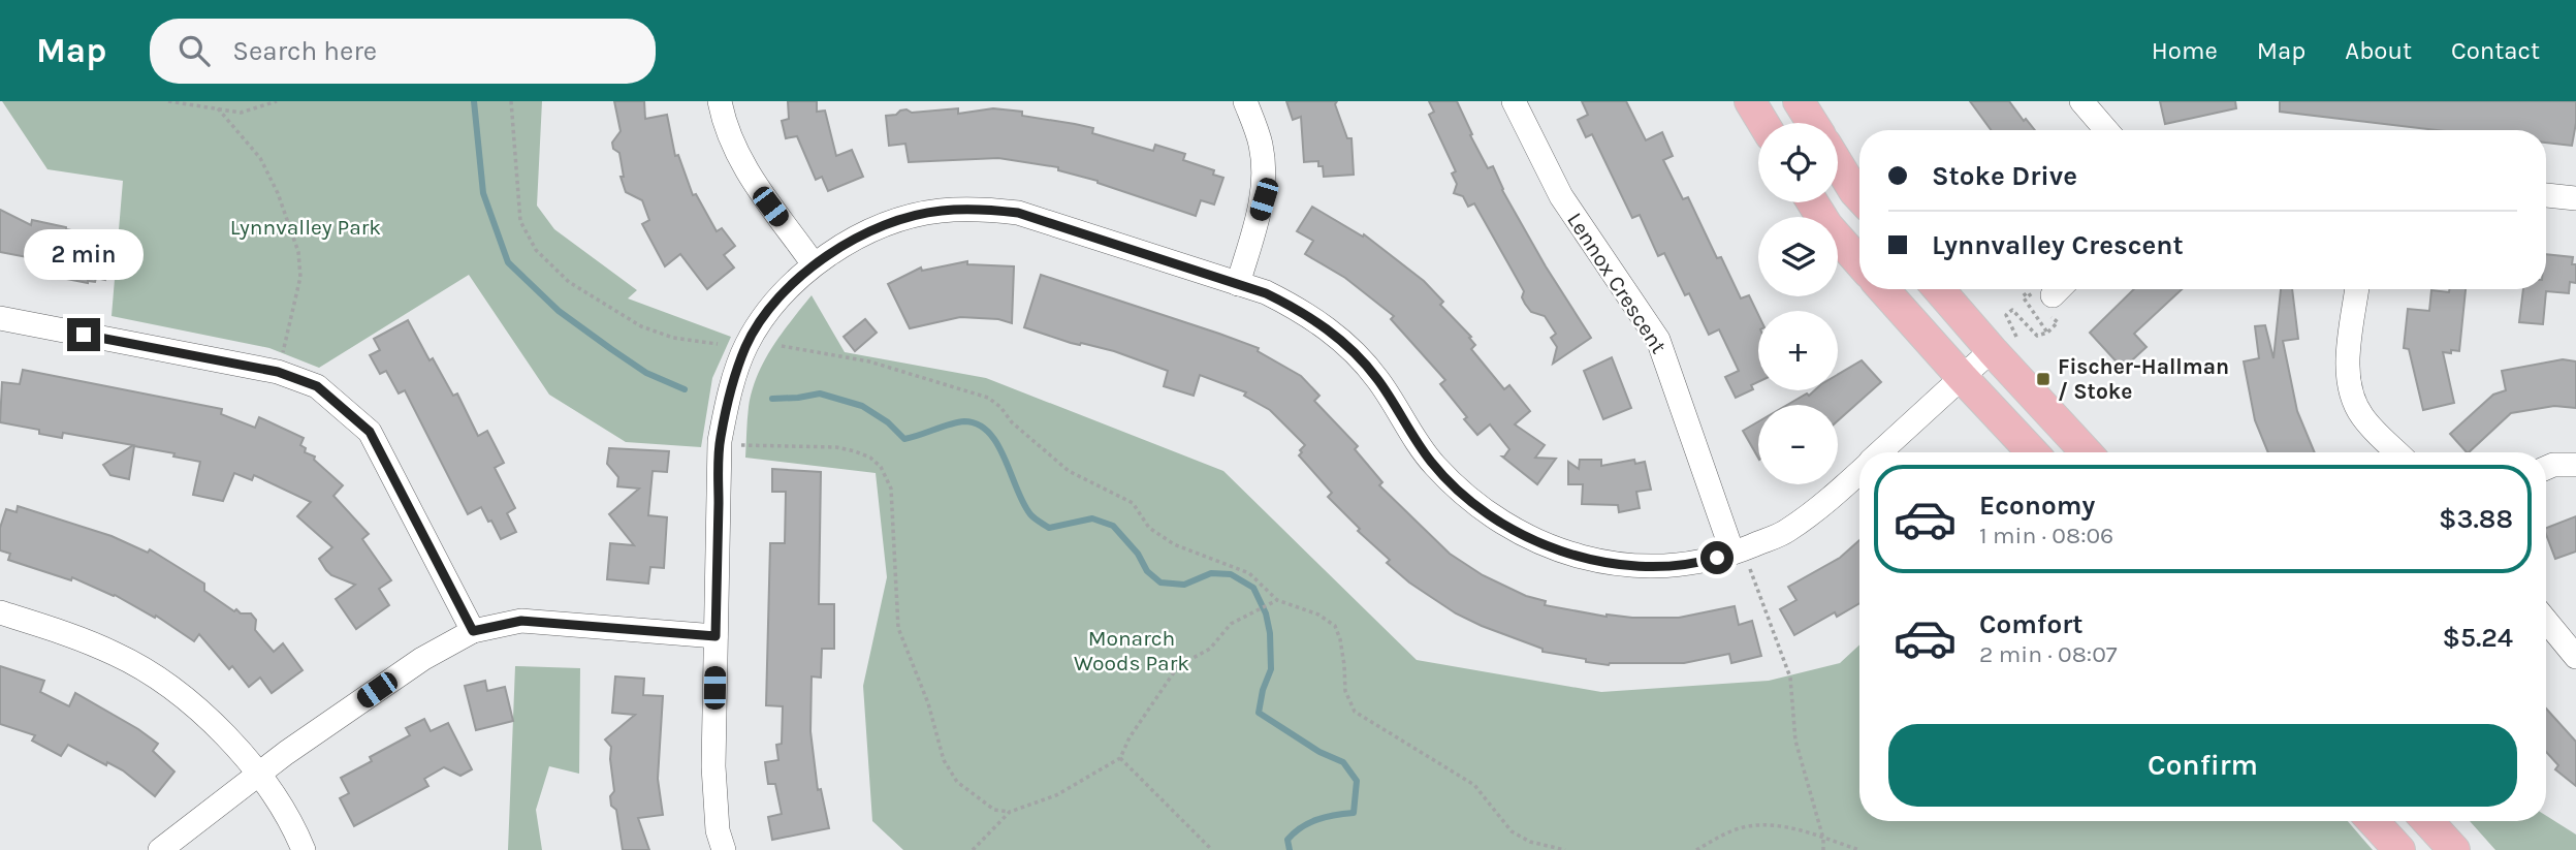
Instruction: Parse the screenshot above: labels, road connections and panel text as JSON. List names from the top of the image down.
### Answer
{
  "streets": {
    "street": ["Lennox Crescent"]
  },
  "parks": ["Lynnvalley Park", "Monarch Woods Park"],
  "places": {
    "transit": ["Fischer-Hallman / Stoke"]
  },
  "page": {
    "header": "Map",
    "search": "Search here",
    "nav": [
      "Home",
      "Map",
      "About",
      "Contact"
    ],
    "map_buttons": ["+", "−"],
    "banner": ["Stoke Drive", "Lynnvalley Crescent"],
    "bubble": "2 min",
    "list": [
      {
        "name": "Economy",
        "note": "1 min · 08:06",
        "value": "$3.88"
      },
      {
        "name": "Comfort",
        "note": "2 min · 08:07",
        "value": "$5.24"
      }
    ],
    "buttons": "Confirm"
  }
}
